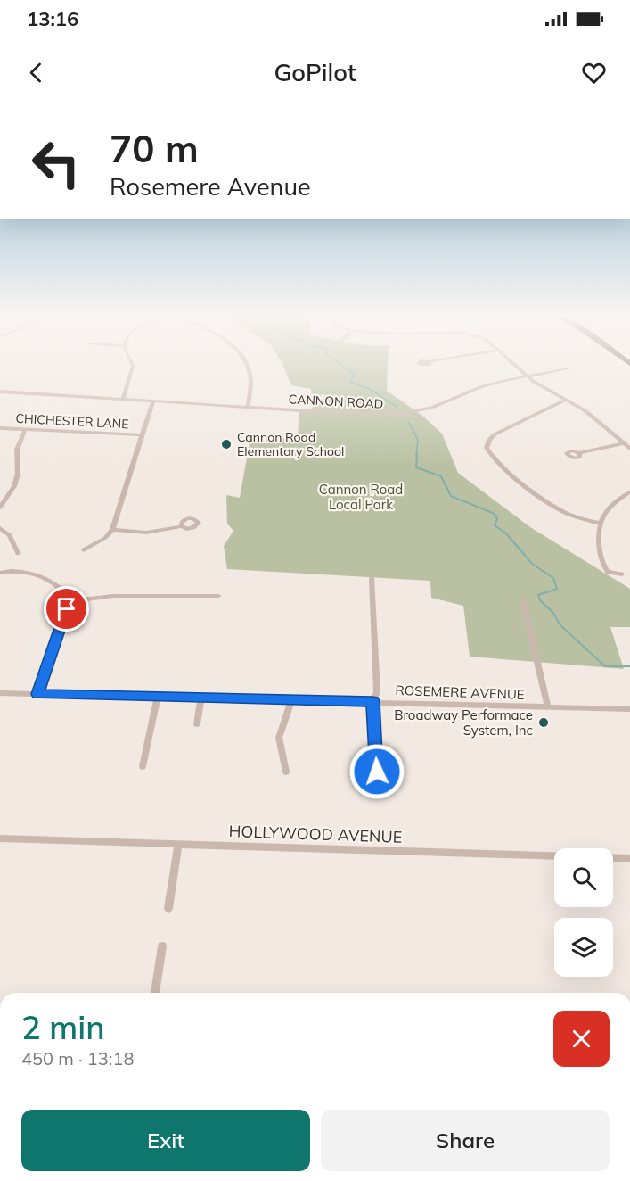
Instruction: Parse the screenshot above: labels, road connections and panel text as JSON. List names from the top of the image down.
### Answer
{
  "streets": {
    "street": [
      "CANNON ROAD",
      "CHICHESTER LANE",
      "ROSEMERE AVENUE",
      "HOLLYWOOD AVENUE"
    ]
  },
  "parks": ["Cannon Road Local Park"],
  "places": ["Cannon Road Elementary School", "Broadway Performace System, Inc"],
  "page": {
    "status": "13:16",
    "header": "GoPilot",
    "turn": ["70 m", "Rosemere Avenue"],
    "heading": ["2 min", "450 m · 13:18"],
    "buttons": ["Exit", "Share"]
  }
}
